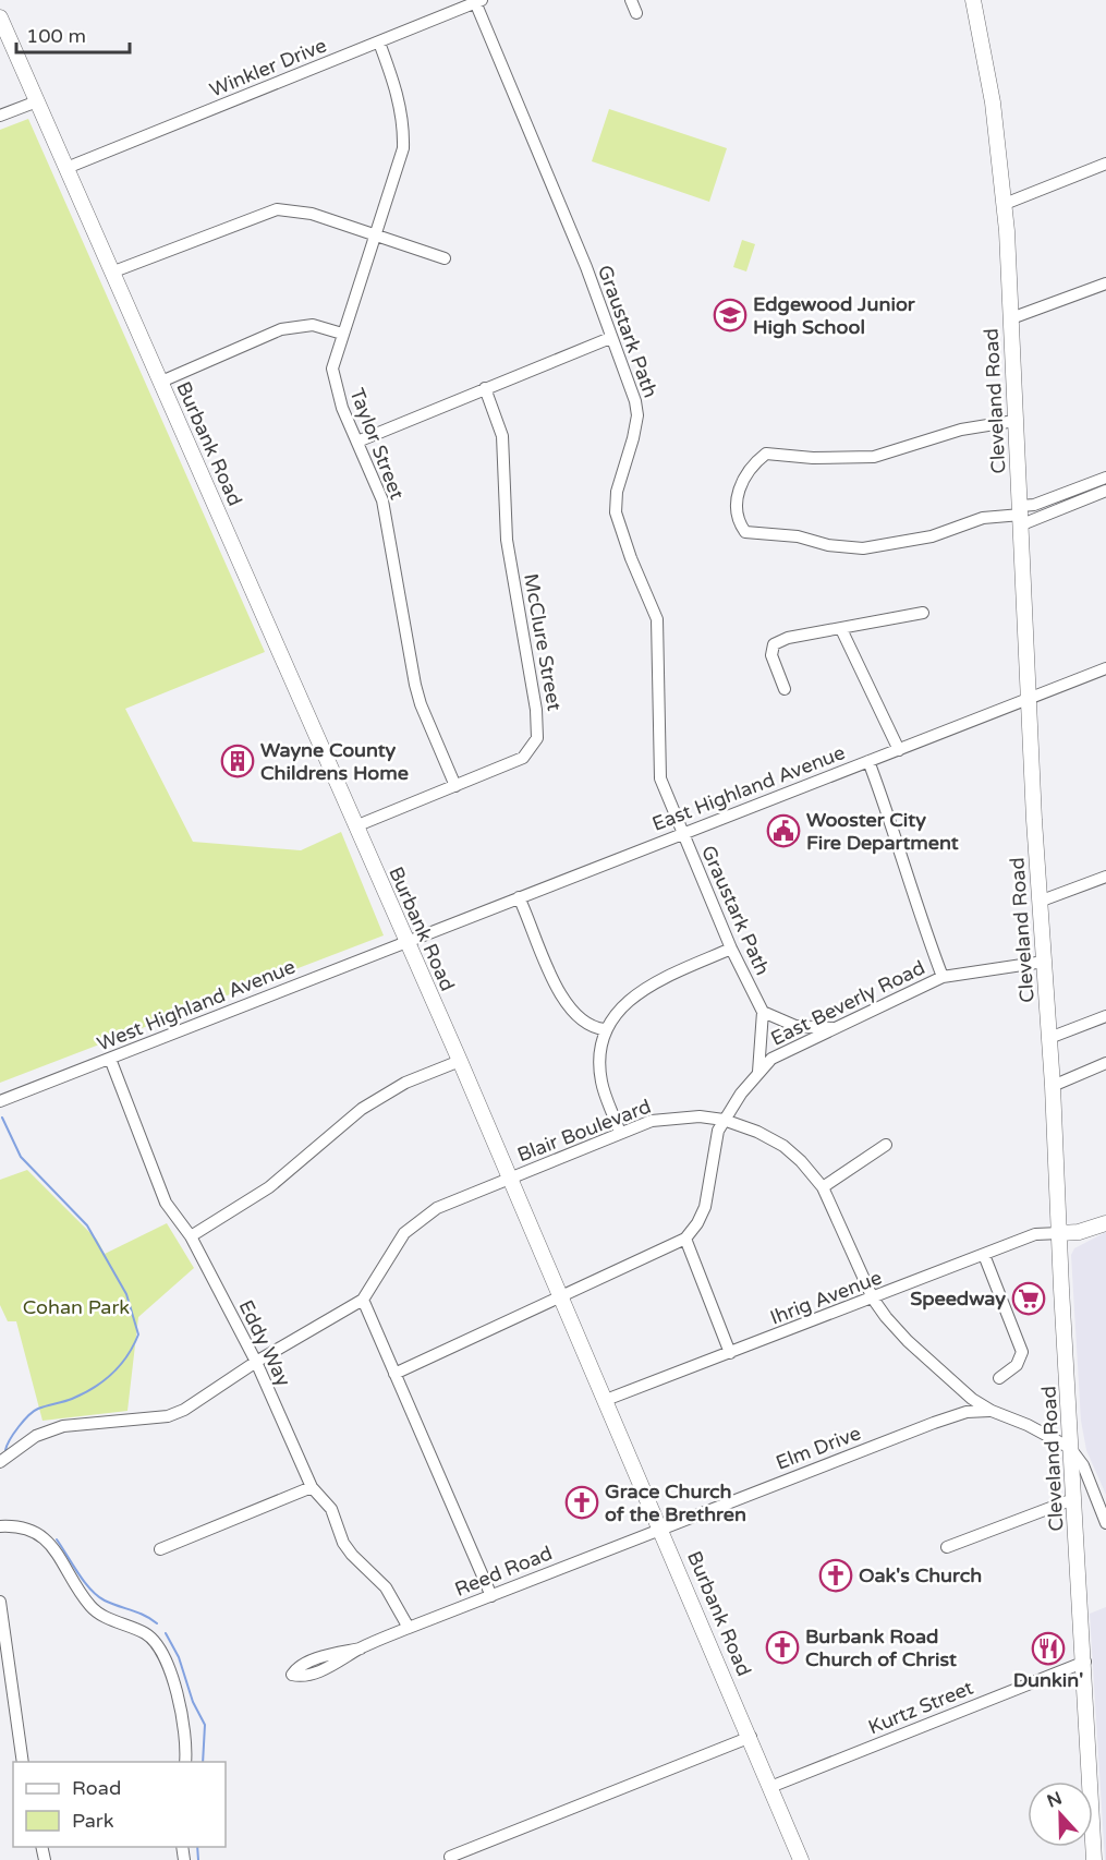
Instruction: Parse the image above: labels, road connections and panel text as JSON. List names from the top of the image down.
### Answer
{
  "streets": {
    "main road": ["Cleveland Road", "Burbank Road"],
    "street": [
      "Winkler Drive",
      "Graustark Path",
      "Taylor Street",
      "McClure Street",
      "East Highland Avenue",
      "East Beverly Road",
      "West Highland Avenue",
      "Blair Boulevard",
      "Ihrig Avenue",
      "Eddy Way",
      "Elm Drive",
      "Reed Road",
      "Kurtz Street"
    ]
  },
  "crossings": [
    ["Winkler Drive", "Graustark Path"],
    ["Winkler Drive", "Burbank Road"],
    ["Winkler Drive", "Taylor Street"],
    ["Graustark Path", "East Highland Avenue"],
    ["Cleveland Road", "East Highland Avenue"],
    ["Cleveland Road", "East Beverly Road"],
    ["Cleveland Road", "Blair Boulevard"],
    ["Cleveland Road", "Ihrig Avenue"],
    ["Cleveland Road", "Kurtz Street"],
    ["Burbank Road", "McClure Street"],
    ["Burbank Road", "East Highland Avenue"],
    ["Burbank Road", "West Highland Avenue"],
    ["Burbank Road", "Blair Boulevard"],
    ["Burbank Road", "Ihrig Avenue"],
    ["Burbank Road", "Elm Drive"],
    ["Burbank Road", "Reed Road"],
    ["Burbank Road", "Kurtz Street"],
    ["Taylor Street", "McClure Street"],
    ["East Highland Avenue", "West Highland Avenue"],
    ["East Beverly Road", "Blair Boulevard"],
    ["West Highland Avenue", "Eddy Way"],
    ["Blair Boulevard", "Ihrig Avenue"],
    ["Blair Boulevard", "Elm Drive"],
    ["Eddy Way", "Reed Road"],
    ["Elm Drive", "Reed Road"]
  ],
  "parks": ["Cohan Park"],
  "places": {
    "school or university": ["Edgewood Junior High School"],
    "building": ["Wayne County Childrens Home"],
    "public building": ["Wooster City Fire Department"],
    "supermarket": ["Speedway"],
    "church": ["Grace Church of the Brethren", "Oak's Church", "Burbank Road Church of Christ"],
    "restaurant": ["Dunkin'"]
  },
  "legend": ["Road", "Park"],
  "scale_bar": "100 m",
  "north": "top"
}
